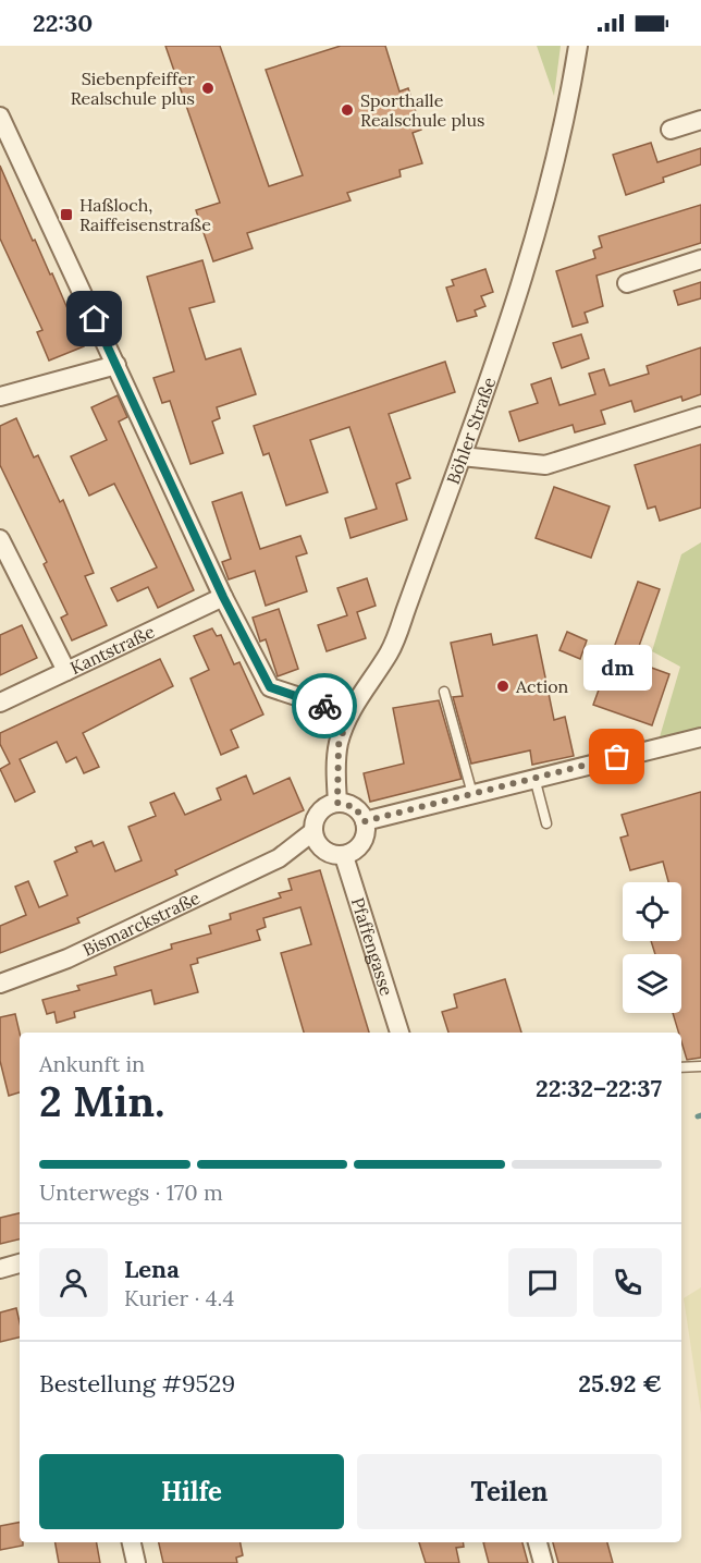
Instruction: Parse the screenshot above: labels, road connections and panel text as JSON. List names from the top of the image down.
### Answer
{
  "streets": {
    "street": [
      "Böhler Straße",
      "Kantstraße",
      "Bismarckstraße",
      "Pfaffengasse"
    ]
  },
  "crossings": [
    ["Böhler Straße", "Bismarckstraße"],
    ["Böhler Straße", "Pfaffengasse"],
    ["Bismarckstraße", "Pfaffengasse"]
  ],
  "places": {
    "other": [
      "Siebenpfeiffer Realschule plus",
      "Sporthalle Realschule plus",
      "Action",
      "dm"
    ],
    "transit": ["Haßloch, Raiffeisenstraße"]
  },
  "page": {
    "status": "22:30",
    "bubble": "dm",
    "heading": ["2 Min.", "Ankunft in", "22:32–22:37"],
    "panel": [
      "Lena",
      "Kurier · 4.4",
      "Bestellung #9529",
      "25.92 €"
    ],
    "bar": "Unterwegs · 170 m",
    "buttons": ["Hilfe", "Teilen"]
  }
}
